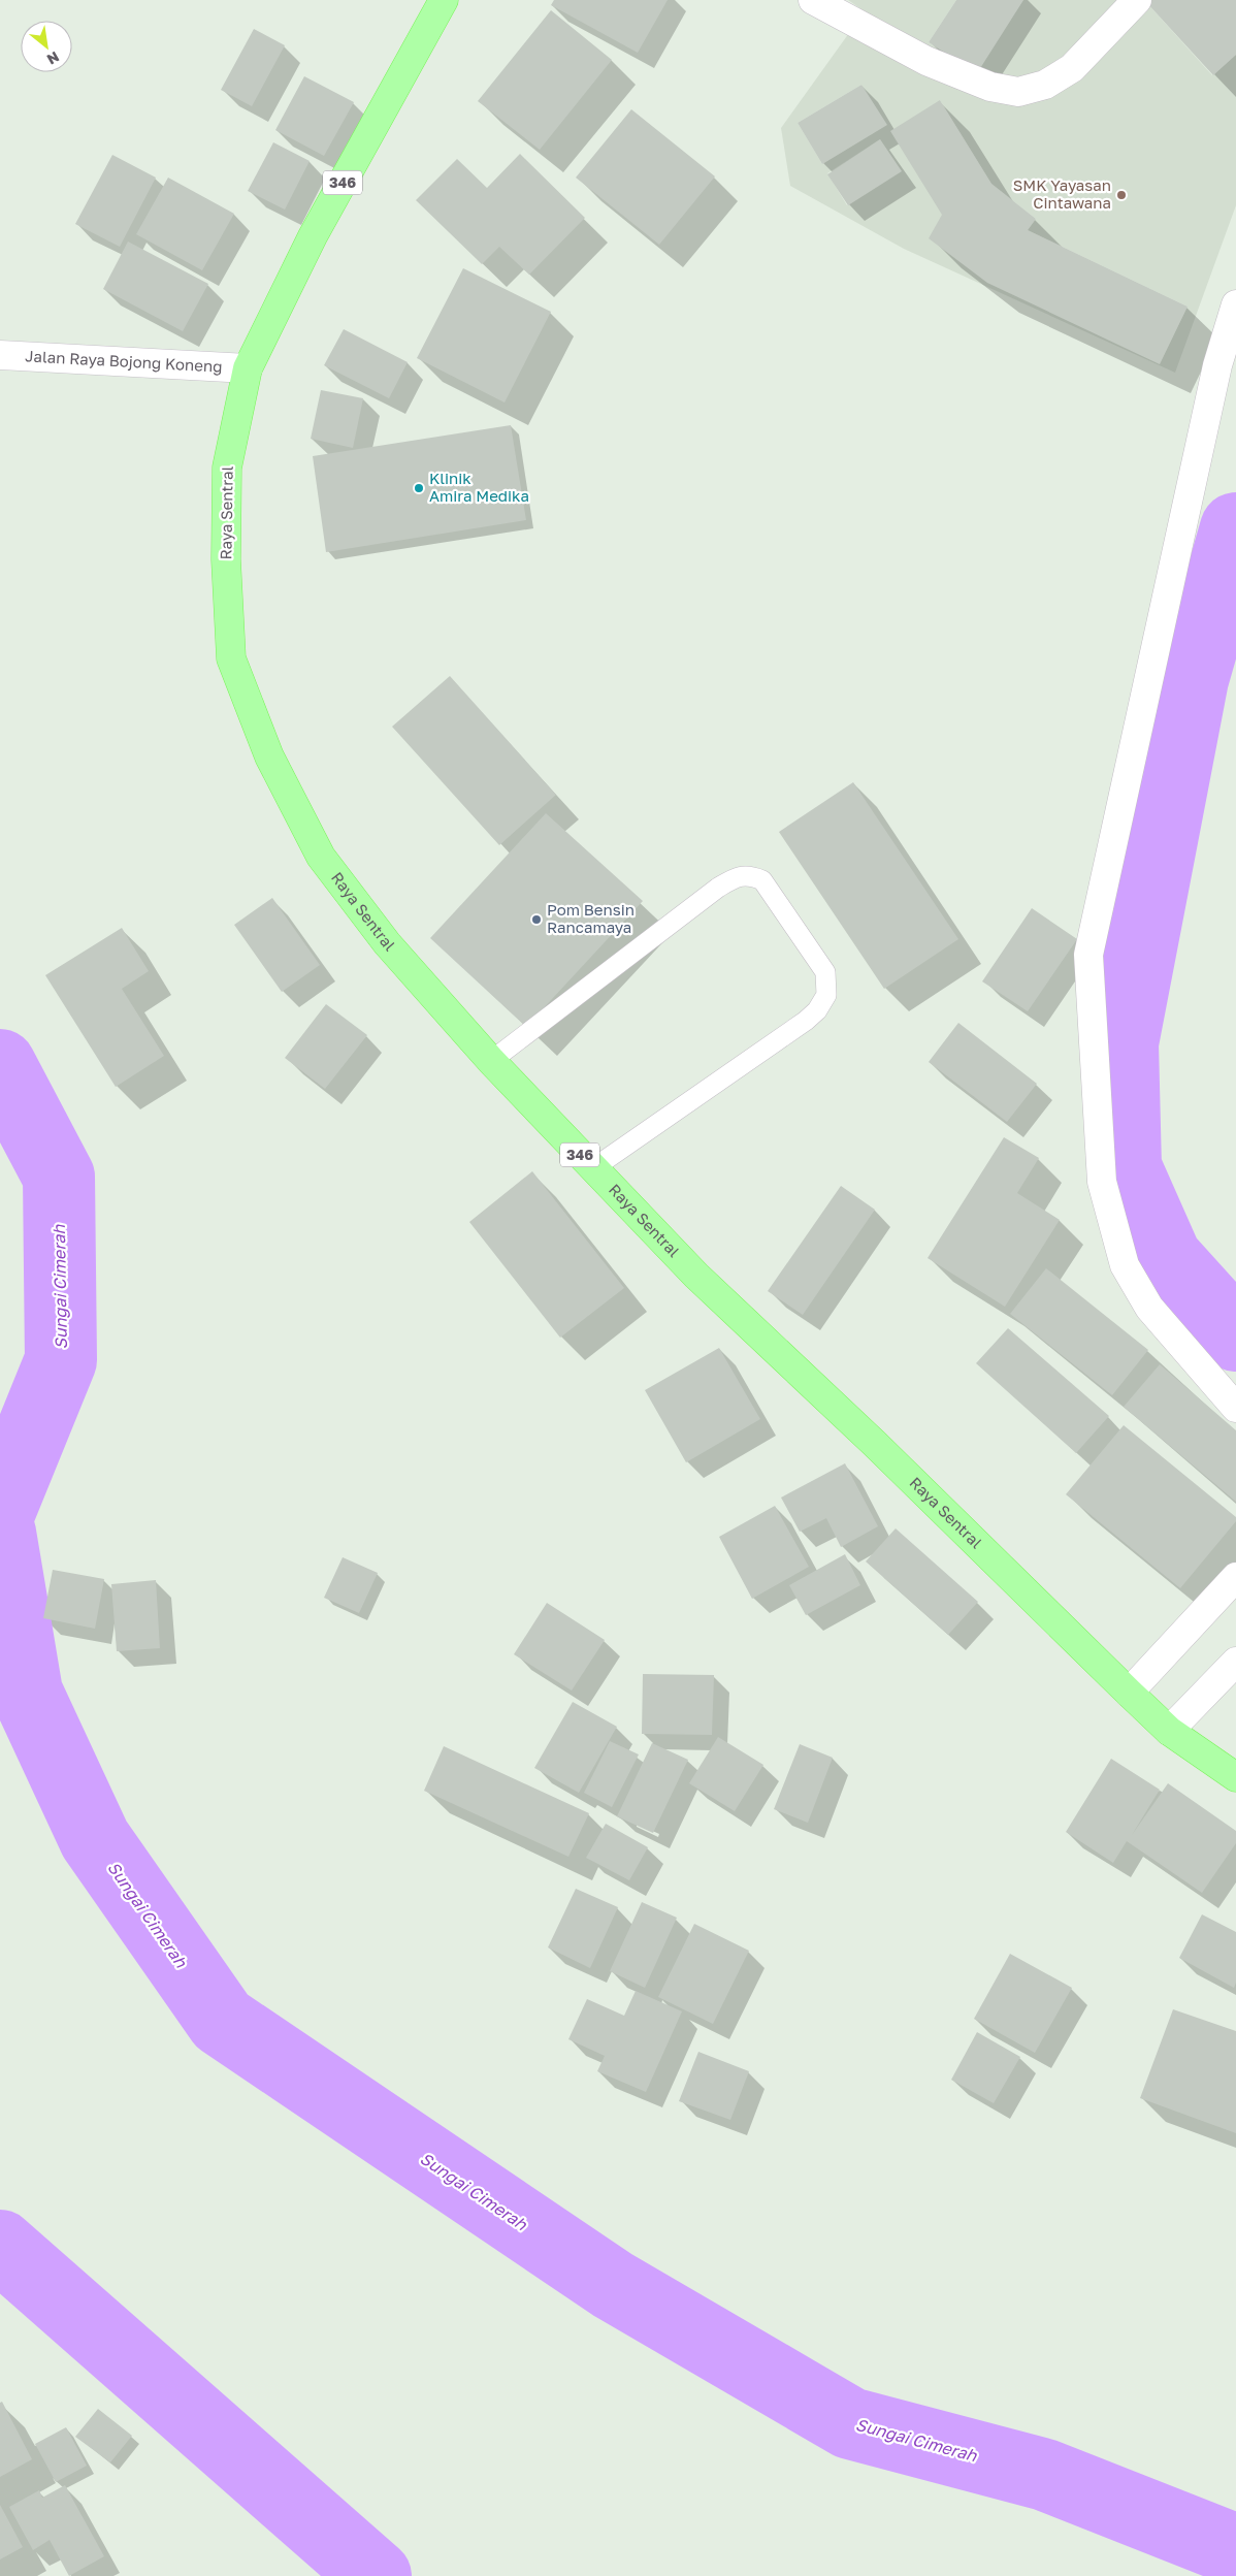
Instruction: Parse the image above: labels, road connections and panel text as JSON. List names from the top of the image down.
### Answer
{
  "streets": {
    "main road": ["346", "Raya Sentral"],
    "street": ["Jalan Raya Bojong Koneng"]
  },
  "crossings": [
    ["346", "Jalan Raya Bojong Koneng"],
    ["346", "Raya Sentral"],
    ["Jalan Raya Bojong Koneng", "Raya Sentral"]
  ],
  "water": ["Sungai Cimerah"],
  "places": ["SMK Yayasan Cintawana", "Klinik Amira Medika", "Pom Bensin Rancamaya"],
  "north": "bottom right"
}
